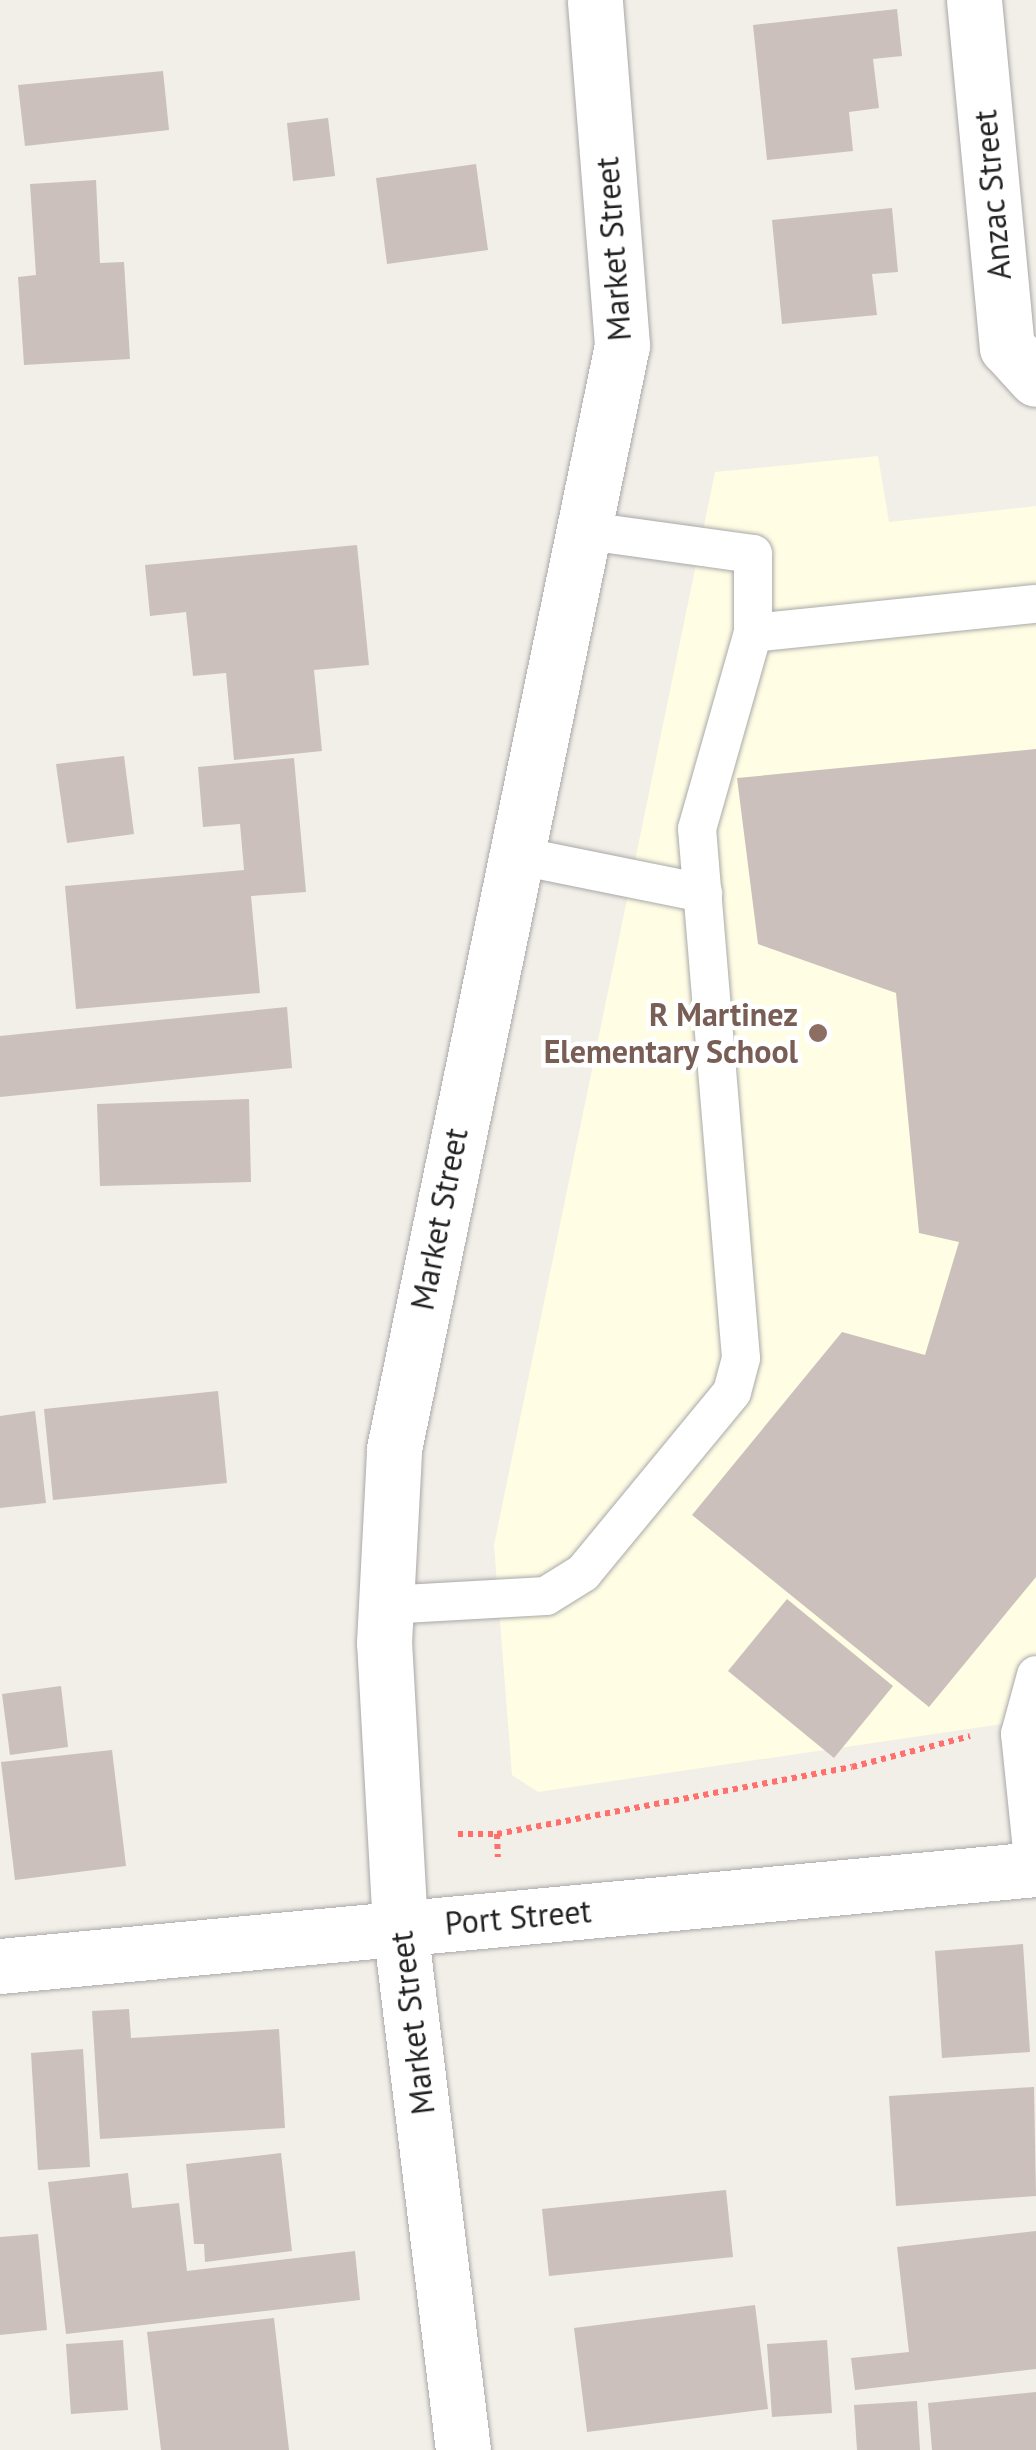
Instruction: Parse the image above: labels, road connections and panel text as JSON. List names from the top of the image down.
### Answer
{
  "streets": {
    "street": ["Anzac Street", "Market Street", "Port Street"]
  },
  "crossings": [
    ["Market Street", "Port Street"]
  ],
  "places": ["R Martinez Elementary School"]
}
